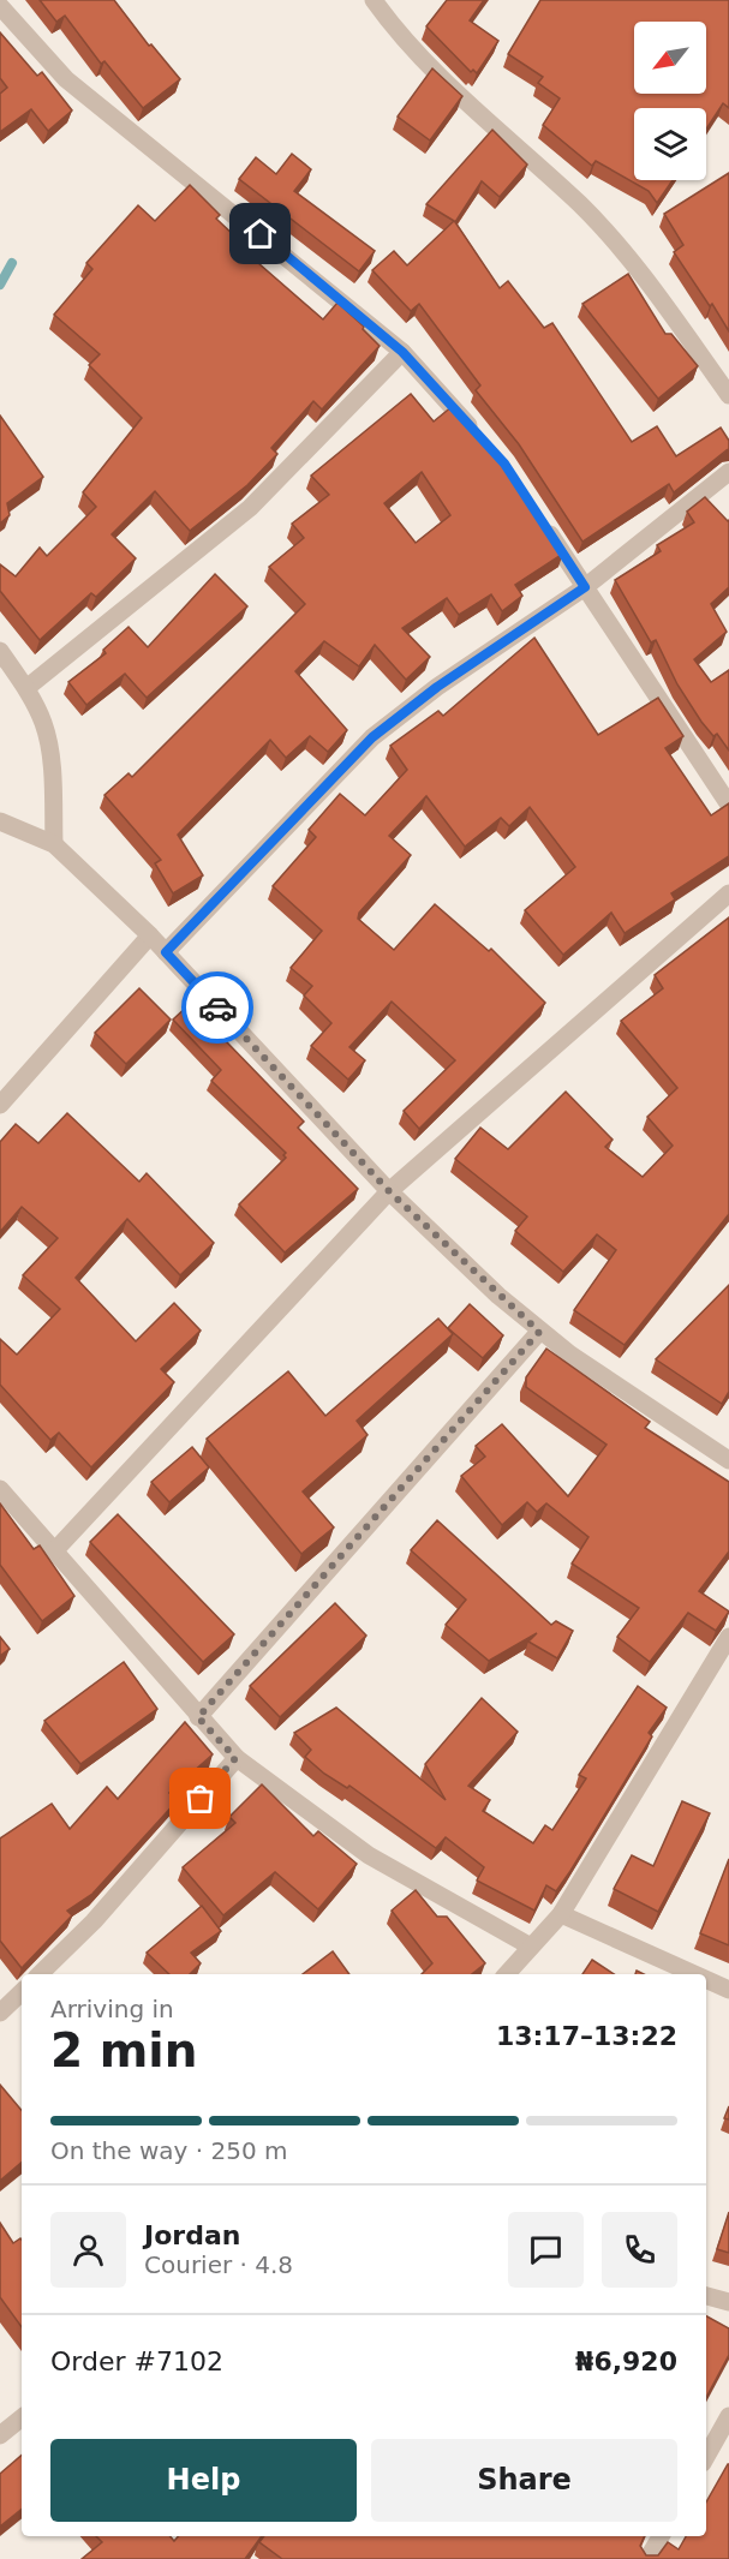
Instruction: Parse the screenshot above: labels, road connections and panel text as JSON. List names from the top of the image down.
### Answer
{
  "north": "bottom left",
  "page": {
    "heading": ["2 min", "Arriving in", "13:17–13:22"],
    "panel": [
      "Jordan",
      "Courier · 4.8",
      "Order #7102",
      "₦6,920"
    ],
    "bar": "On the way · 250 m",
    "buttons": ["Help", "Share"]
  }
}
